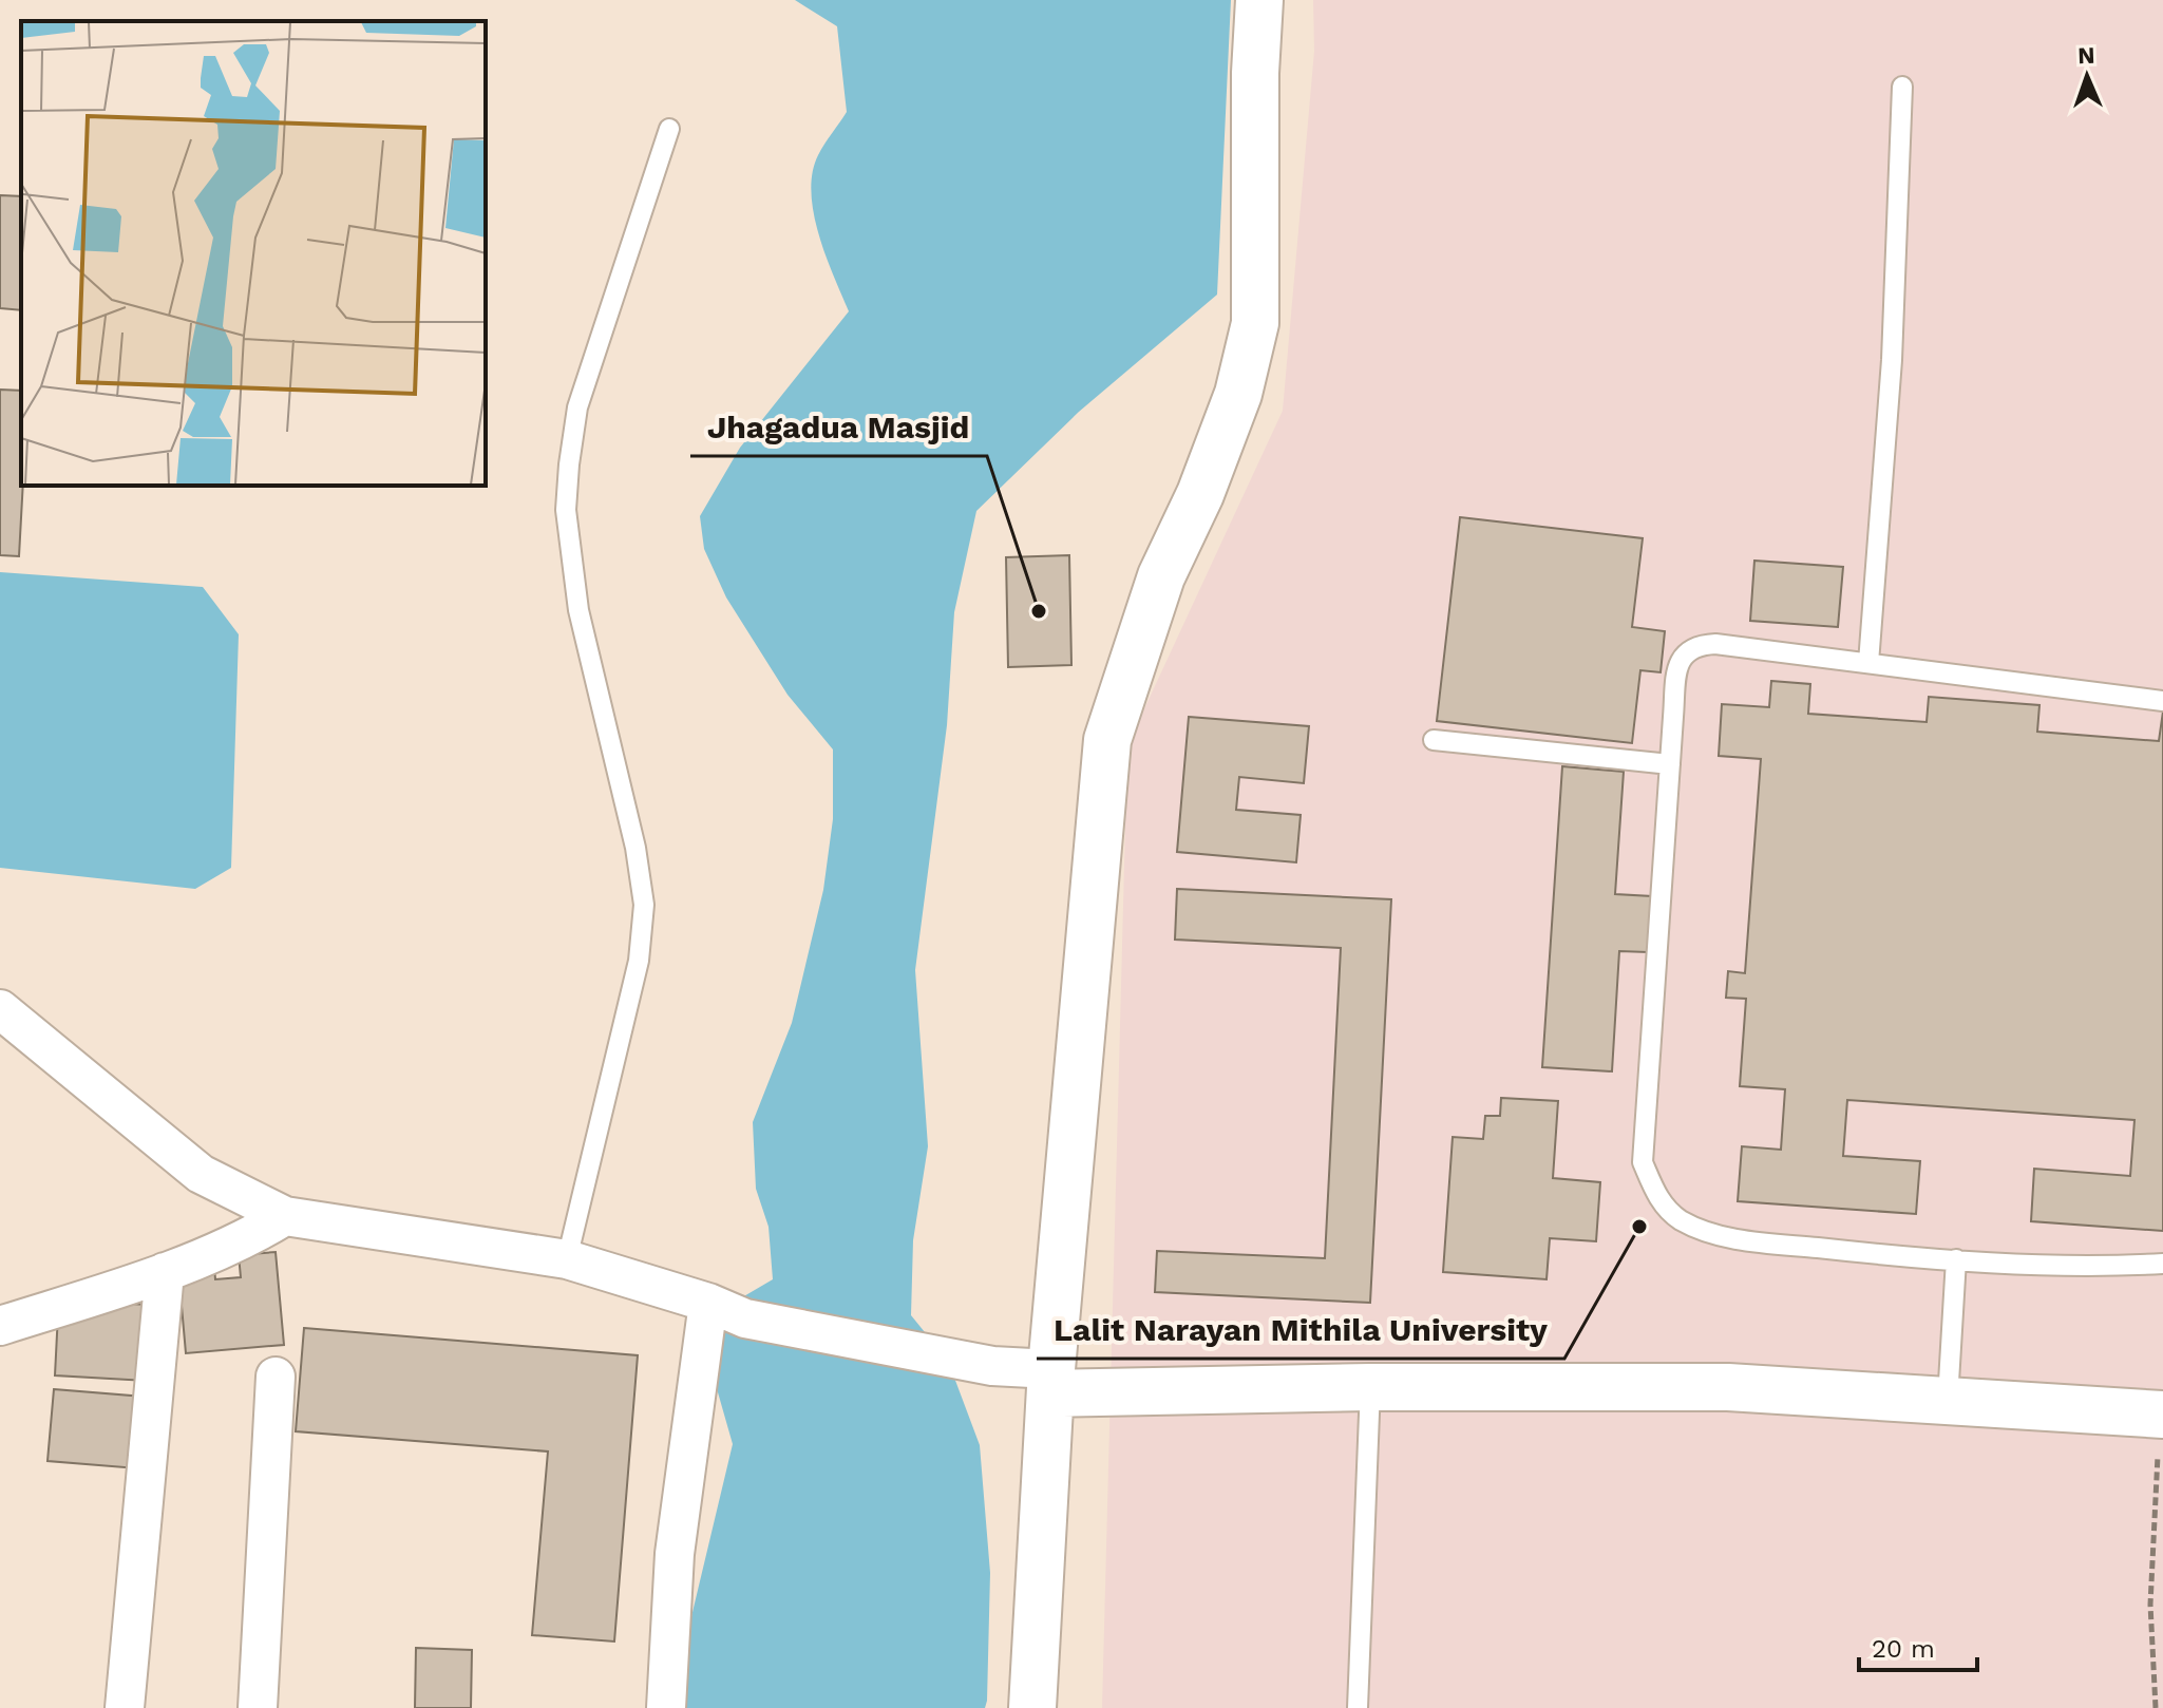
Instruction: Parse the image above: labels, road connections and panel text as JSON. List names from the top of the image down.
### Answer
{
  "places": ["Jhagadua Masjid", "Lalit Narayan Mithila University"],
  "scale_bar": "20 m",
  "north": "top"
}
